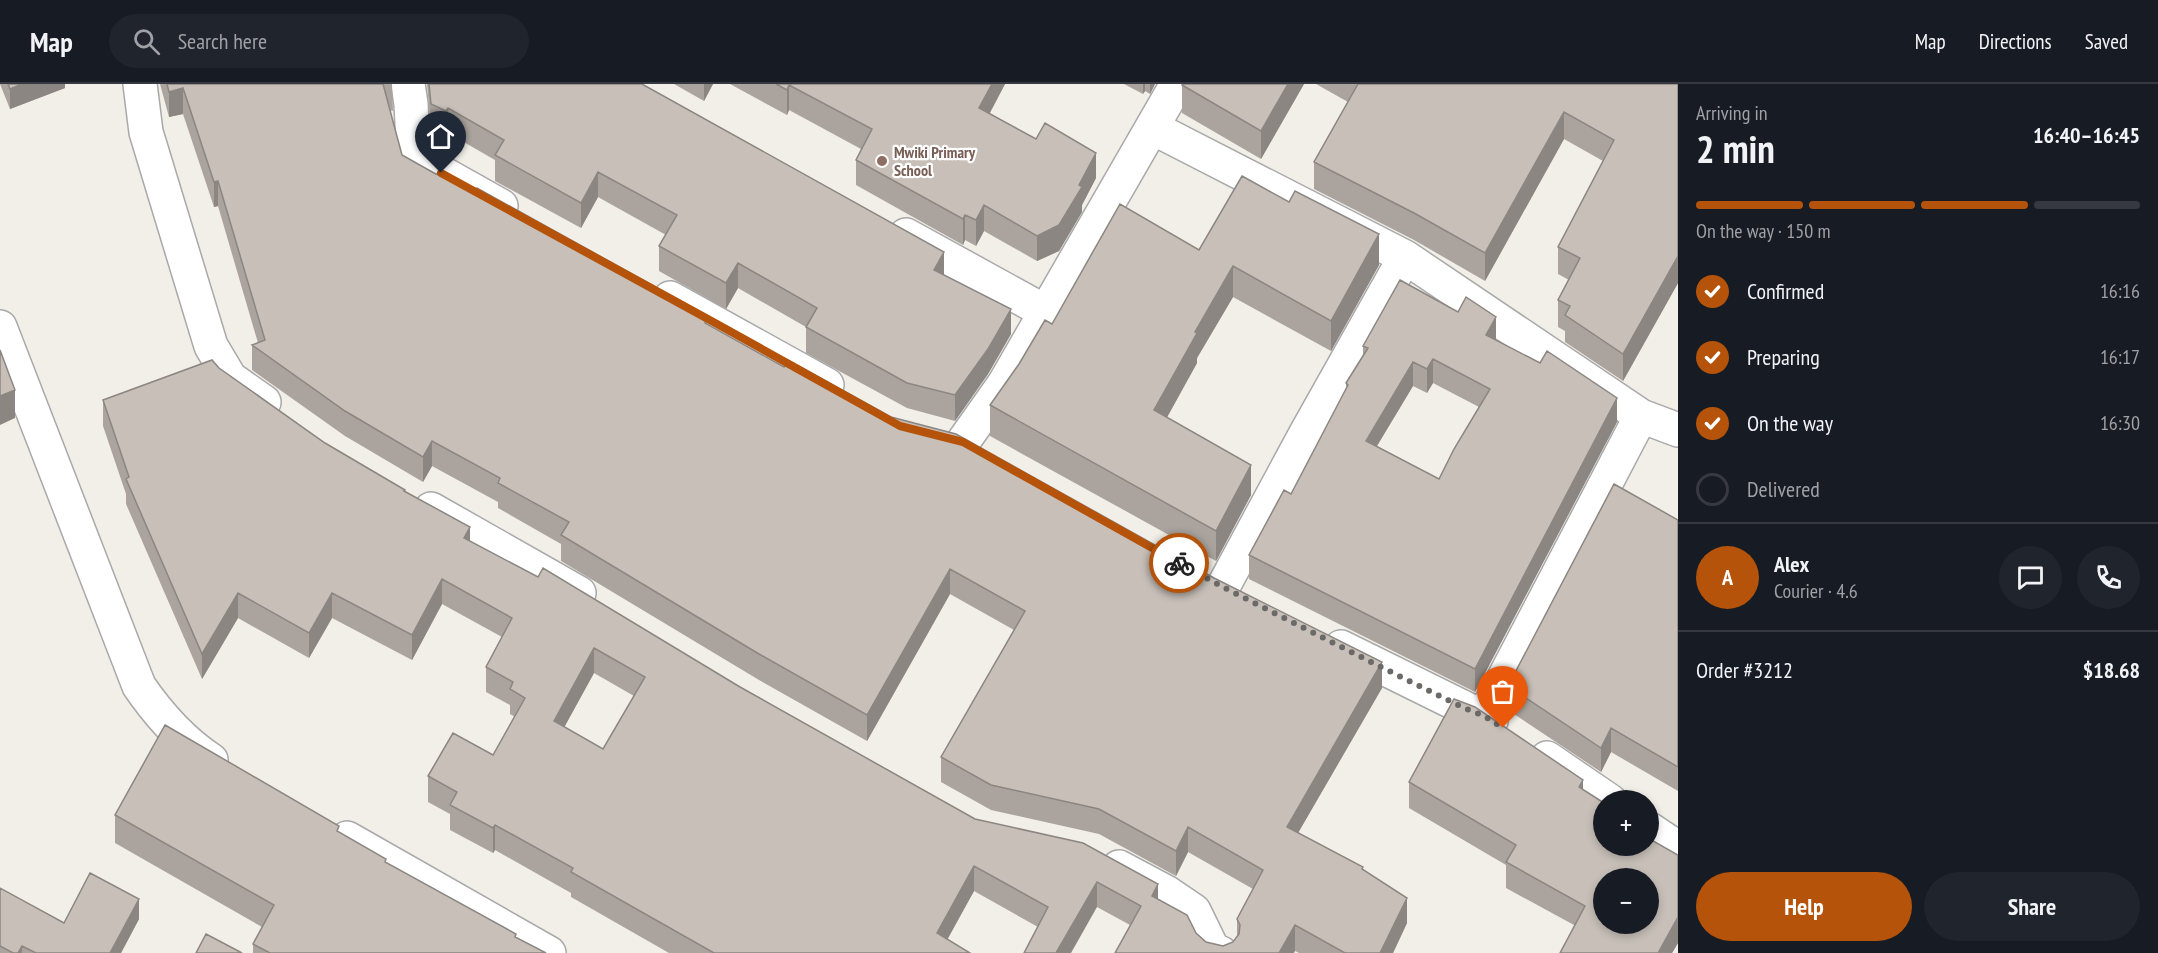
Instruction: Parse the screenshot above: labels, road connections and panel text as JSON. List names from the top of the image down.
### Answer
{
  "places": ["Mwiki Primary School"],
  "page": {
    "header": "Map",
    "search": "Search here",
    "nav": ["Map", "Directions", "Saved"],
    "heading": ["2 min", "Arriving in", "16:40–16:45"],
    "panel": [
      "Alex",
      "Courier · 4.6",
      "Order #3212",
      "$18.68"
    ],
    "bar": "On the way · 150 m",
    "list": [
      ["Confirmed", "16:16"],
      ["Preparing", "16:17"],
      ["On the way", "16:30"],
      "Delivered"
    ],
    "round": "A",
    "map_buttons": ["+", "−"],
    "buttons": ["Help", "Share"]
  }
}
